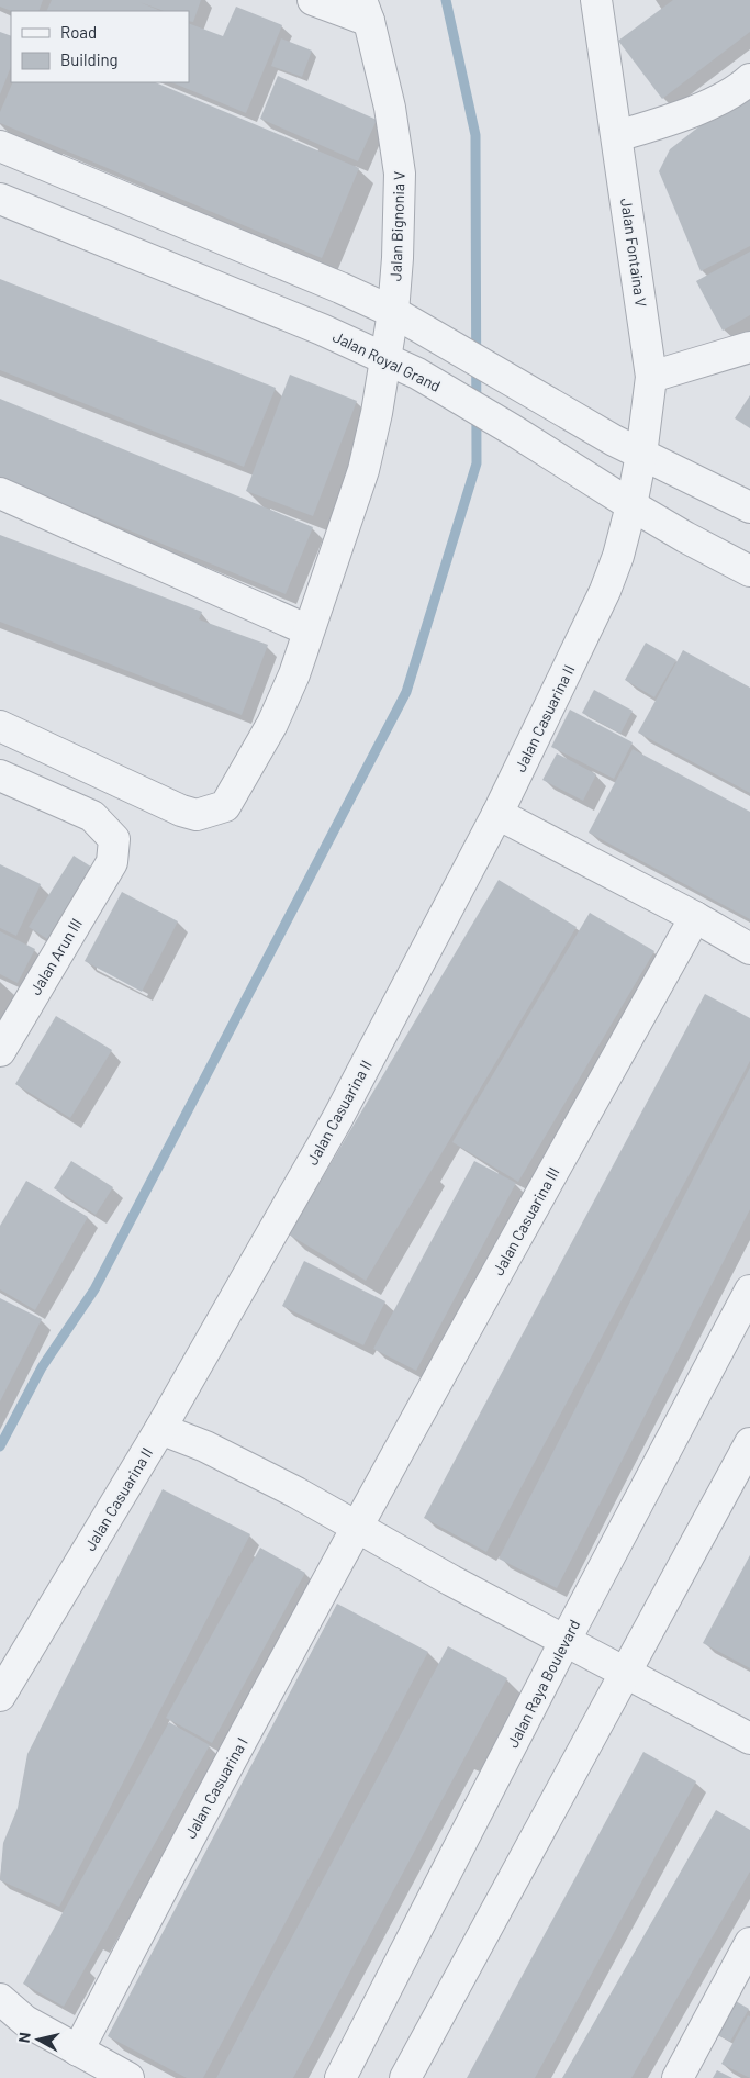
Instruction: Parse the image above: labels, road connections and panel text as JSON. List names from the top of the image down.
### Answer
{
  "streets": {
    "street": [
      "Jalan Bignonia V",
      "Jalan Fontaina V",
      "Jalan Royal Grand",
      "Jalan Casuarina II",
      "Jalan Arun III",
      "Jalan Casuarina III",
      "Jalan Raya Boulevard",
      "Jalan Casuarina I"
    ]
  },
  "crossings": [
    ["Jalan Bignonia V", "Jalan Royal Grand"],
    ["Jalan Fontaina V", "Jalan Royal Grand"],
    ["Jalan Fontaina V", "Jalan Casuarina II"],
    ["Jalan Royal Grand", "Jalan Casuarina II"],
    ["Jalan Casuarina III", "Jalan Casuarina I"]
  ],
  "legend": ["Road", "Building"],
  "north": "left"
}
